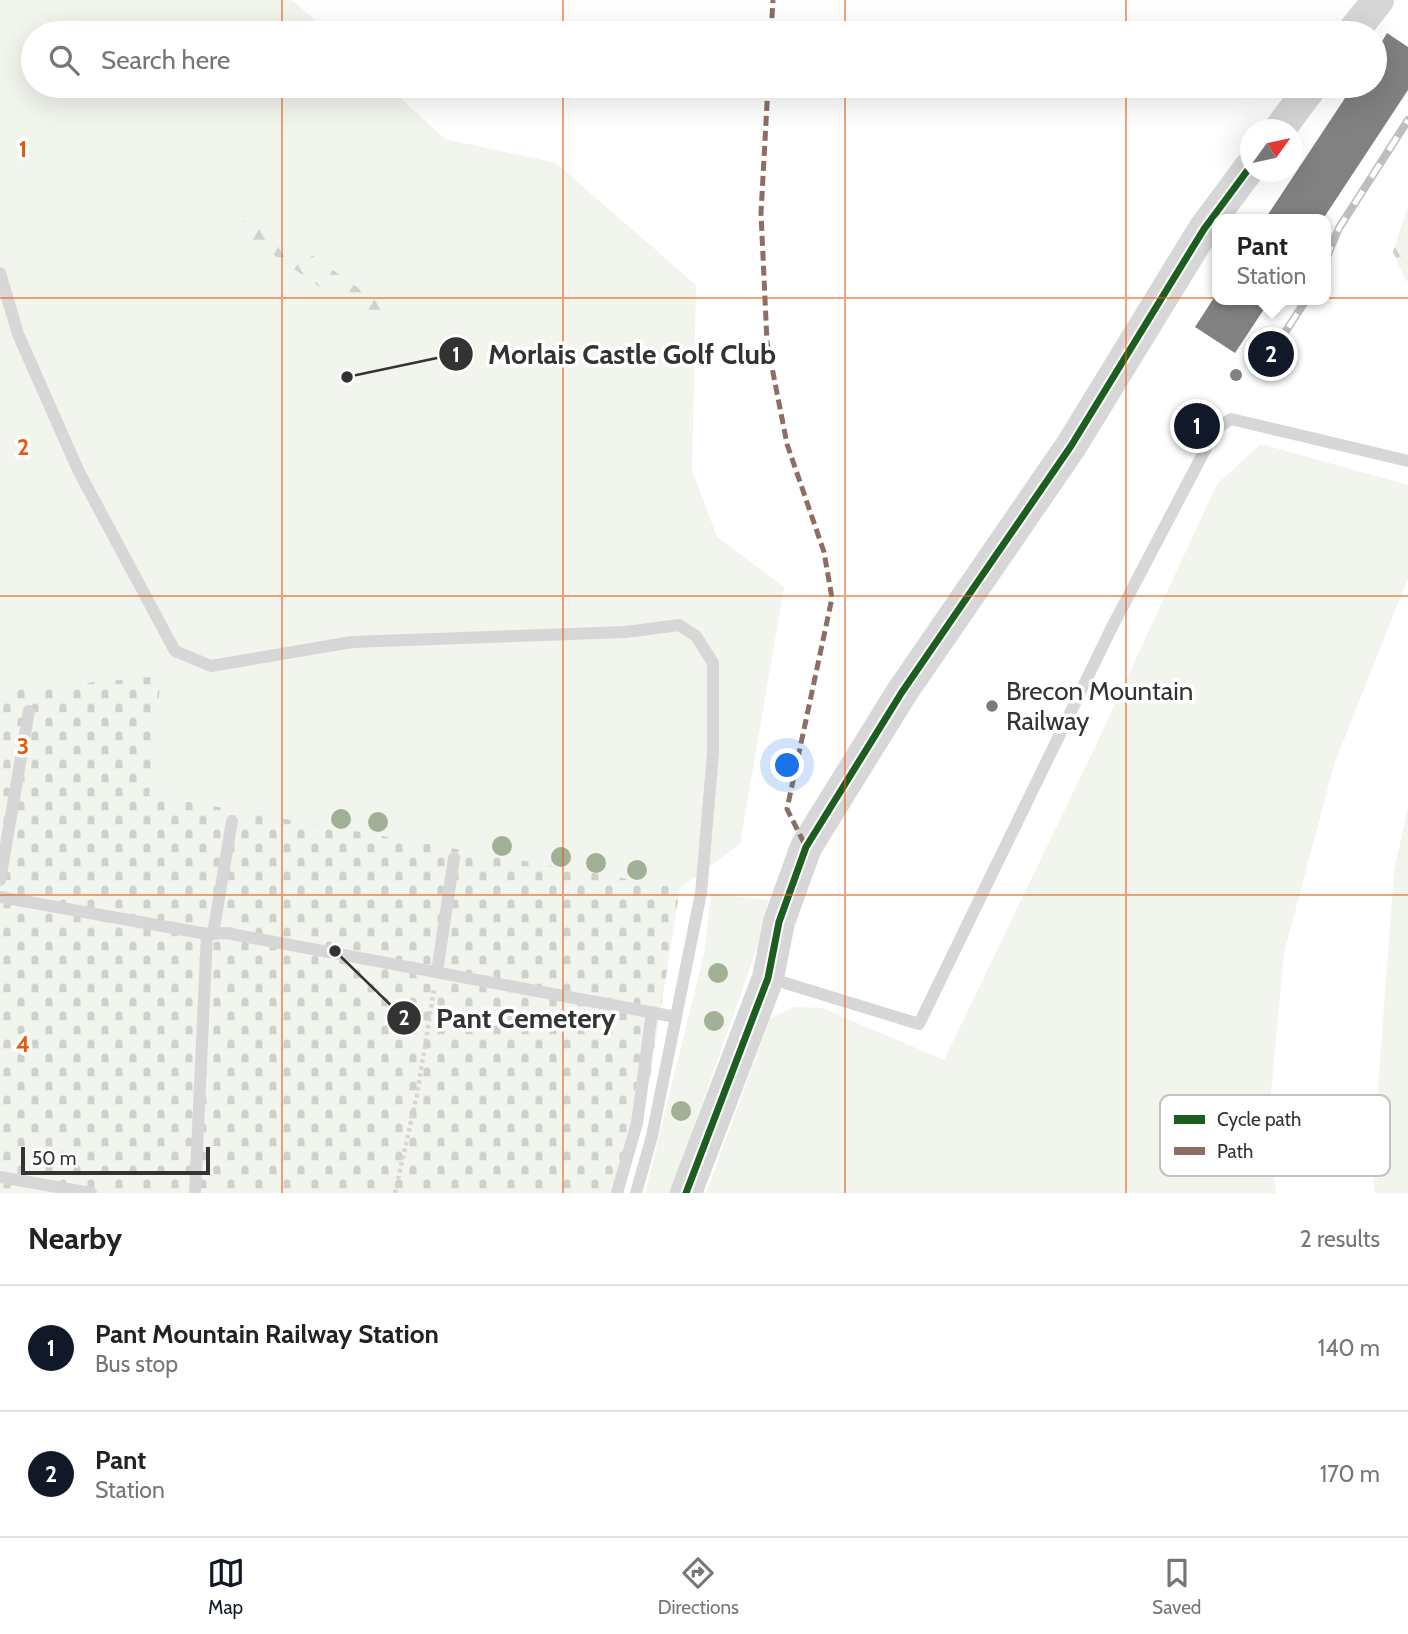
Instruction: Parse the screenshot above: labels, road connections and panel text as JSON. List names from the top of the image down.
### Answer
{
  "places": ["Morlais Castle Golf Club", "Brecon Mountain Railway", "Pant Cemetery"],
  "legend": ["Cycle path", "Path"],
  "scale_bar": "50 m",
  "north": "top right",
  "page": {
    "search": "Search here",
    "popup": ["Pant", "Station"],
    "pins": ["2", "1"],
    "scale": "50 m",
    "heading": ["Nearby", "2 results"],
    "list": [
      {
        "mark": "1",
        "name": "Pant Mountain Railway Station",
        "note": "Bus stop",
        "value": "140 m"
      },
      {
        "mark": "2",
        "name": "Pant",
        "note": "Station",
        "value": "170 m"
      }
    ],
    "nav": ["Map", "Directions", "Saved"]
  },
  "grid": {
    "rows": [
      "1",
      "2",
      "3",
      "4"
    ]
  }
}
